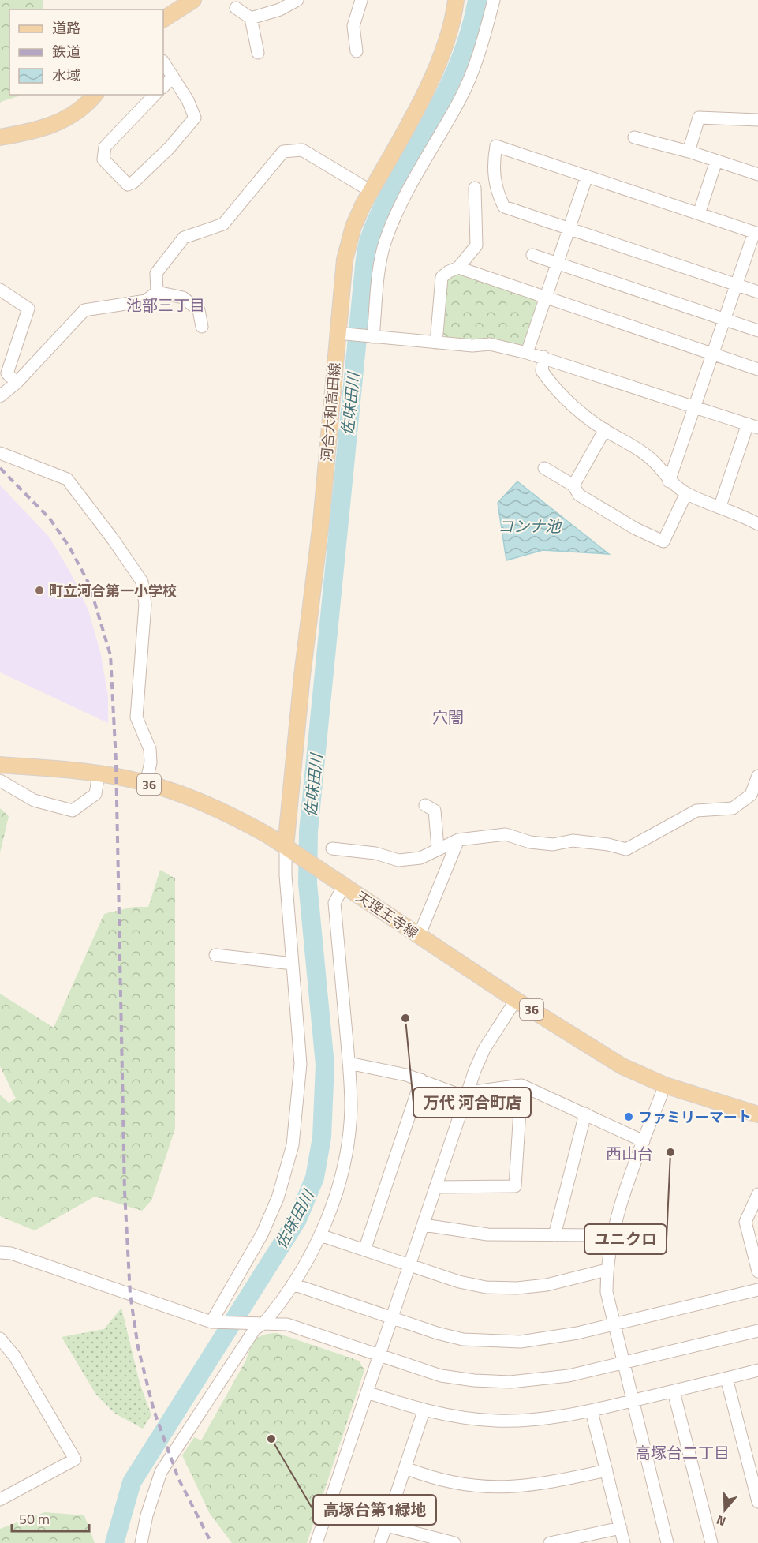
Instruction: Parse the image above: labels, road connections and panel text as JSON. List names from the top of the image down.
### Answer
{
  "streets": {
    "main road": ["河合大和高田線", "36", "天理王寺線"]
  },
  "crossings": [
    ["河合大和高田線", "天理王寺線"]
  ],
  "districts": [
    "池部三丁目",
    "穴闇",
    "西山台",
    "高塚台二丁目"
  ],
  "water": ["佐味田川", "コンナ池"],
  "places": [
    "町立河合第一小学校",
    "万代 河合町店",
    "ファミリーマート",
    "ユニクロ",
    "高塚台第1緑地"
  ],
  "legend": ["道路", "鉄道", "水域"],
  "scale_bar": "50 m",
  "north": "bottom"
}
